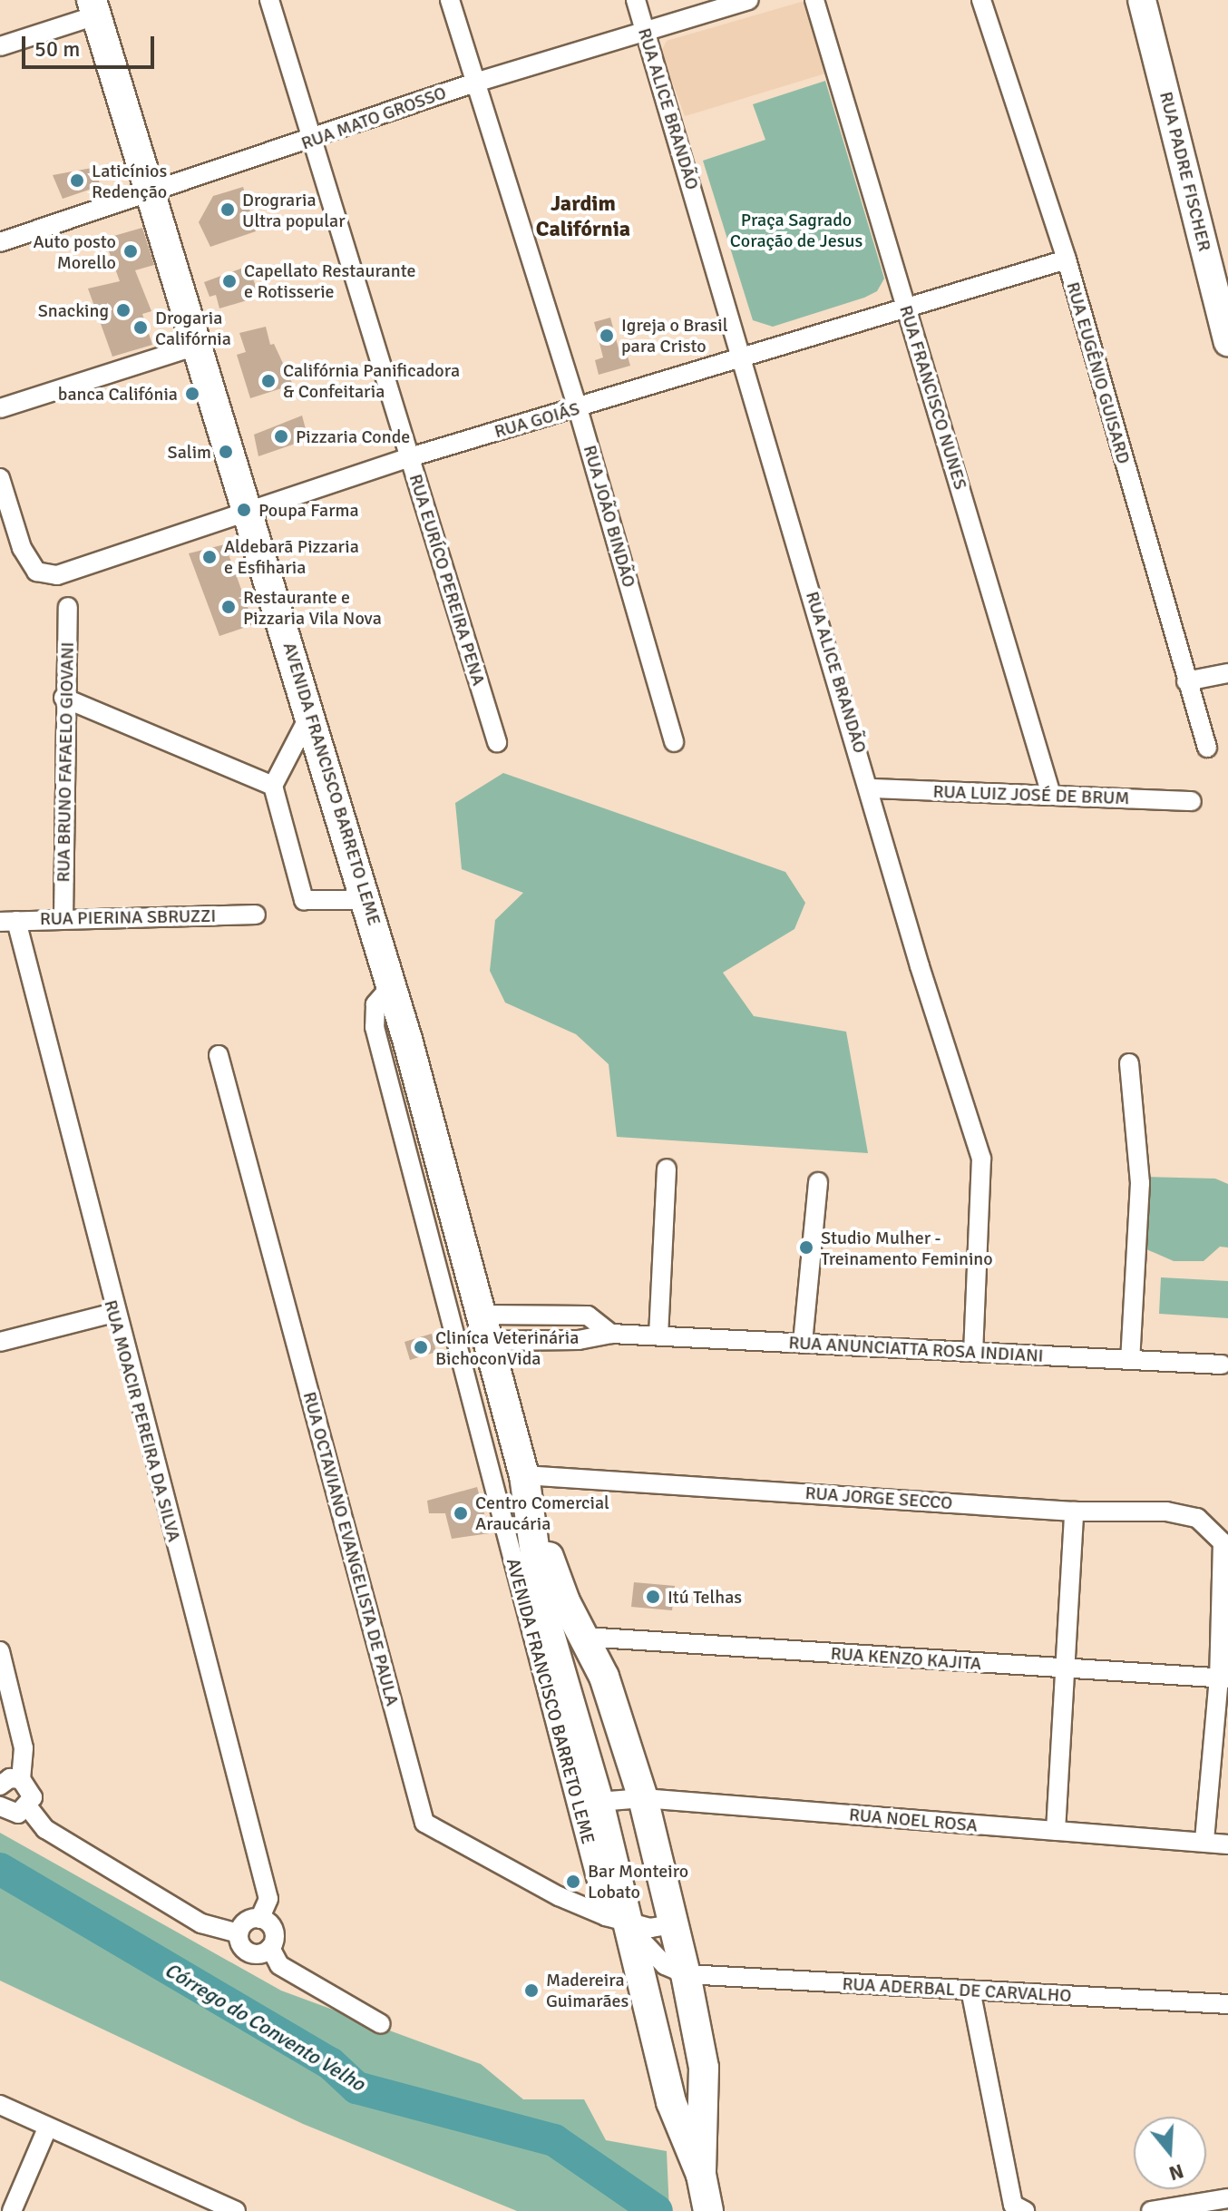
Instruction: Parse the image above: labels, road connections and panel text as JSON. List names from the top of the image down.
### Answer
{
  "streets": {
    "main road": ["RUA PADRE FISCHER", "AVENIDA FRANCISCO BARRETO LEME"],
    "street": [
      "RUA ALICE BRANDÃO",
      "RUA MATO GROSSO",
      "RUA EUGÊNIO GUISARD",
      "RUA FRANCISCO NUNES",
      "RUA GOIÁS",
      "RUA JOÃO BINDÃO",
      "RUA EURÍCO PEREIRA PENA",
      "RUA BRUNO FAFAELO GIOVANI",
      "RUA LUIZ JOSÉ DE BRUM",
      "RUA PIERINA SBRUZZI",
      "RUA ANUNCIATTA ROSA INDIANI",
      "RUA MOACIR PEREIRA DA SILVA",
      "RUA JORGE SECCO",
      "RUA OCTAVIANO EVANGELISTA DE PAULA",
      "RUA KENZO KAJITA",
      "RUA NOEL ROSA",
      "RUA ADERBAL DE CARVALHO"
    ]
  },
  "crossings": [
    ["RUA ALICE BRANDÃO", "RUA MATO GROSSO"],
    ["RUA ALICE BRANDÃO", "RUA GOIÁS"],
    ["RUA ALICE BRANDÃO", "RUA LUIZ JOSÉ DE BRUM"],
    ["RUA ALICE BRANDÃO", "RUA ANUNCIATTA ROSA INDIANI"],
    ["RUA MATO GROSSO", "RUA JOÃO BINDÃO"],
    ["RUA MATO GROSSO", "RUA EURÍCO PEREIRA PENA"],
    ["RUA MATO GROSSO", "AVENIDA FRANCISCO BARRETO LEME"],
    ["RUA EUGÊNIO GUISARD", "RUA GOIÁS"],
    ["RUA FRANCISCO NUNES", "RUA GOIÁS"],
    ["RUA FRANCISCO NUNES", "RUA LUIZ JOSÉ DE BRUM"],
    ["RUA GOIÁS", "RUA JOÃO BINDÃO"],
    ["RUA GOIÁS", "RUA EURÍCO PEREIRA PENA"],
    ["RUA GOIÁS", "AVENIDA FRANCISCO BARRETO LEME"],
    ["RUA BRUNO FAFAELO GIOVANI", "RUA PIERINA SBRUZZI"],
    ["AVENIDA FRANCISCO BARRETO LEME", "RUA ANUNCIATTA ROSA INDIANI"],
    ["AVENIDA FRANCISCO BARRETO LEME", "RUA JORGE SECCO"],
    ["AVENIDA FRANCISCO BARRETO LEME", "RUA OCTAVIANO EVANGELISTA DE PAULA"],
    ["AVENIDA FRANCISCO BARRETO LEME", "RUA KENZO KAJITA"],
    ["AVENIDA FRANCISCO BARRETO LEME", "RUA NOEL ROSA"],
    ["AVENIDA FRANCISCO BARRETO LEME", "RUA ADERBAL DE CARVALHO"],
    ["RUA PIERINA SBRUZZI", "RUA MOACIR PEREIRA DA SILVA"],
    ["RUA JORGE SECCO", "RUA KENZO KAJITA"]
  ],
  "districts": ["Jardim Califórnia"],
  "water": ["Córrego do Convento Velho"],
  "parks": ["Praça Sagrado Coração de Jesus"],
  "places": [
    "Laticínios Redenção",
    "Drograria Ultra popular",
    "Auto posto Morello",
    "Capellato Restaurante e Rotisserie",
    "Snacking",
    "Drogaria Califórnia",
    "Igreja o Brasil para Cristo",
    "Califórnia Panificadora & Confeitaria",
    "banca Califónia",
    "Pizzaria Conde",
    "Salim",
    "Poupa Farma",
    "Aldebarã Pizzaria e Esfiharia",
    "Restaurante e Pizzaria Vila Nova",
    "Studio Mulher - Treinamento Feminino",
    "Cliníca Veterinária BichoconVida",
    "Centro Comercial Araucária",
    "Itú Telhas",
    "Bar Monteiro Lobato",
    "Madereira Guimarães"
  ],
  "scale_bar": "50 m",
  "north": "bottom"
}
